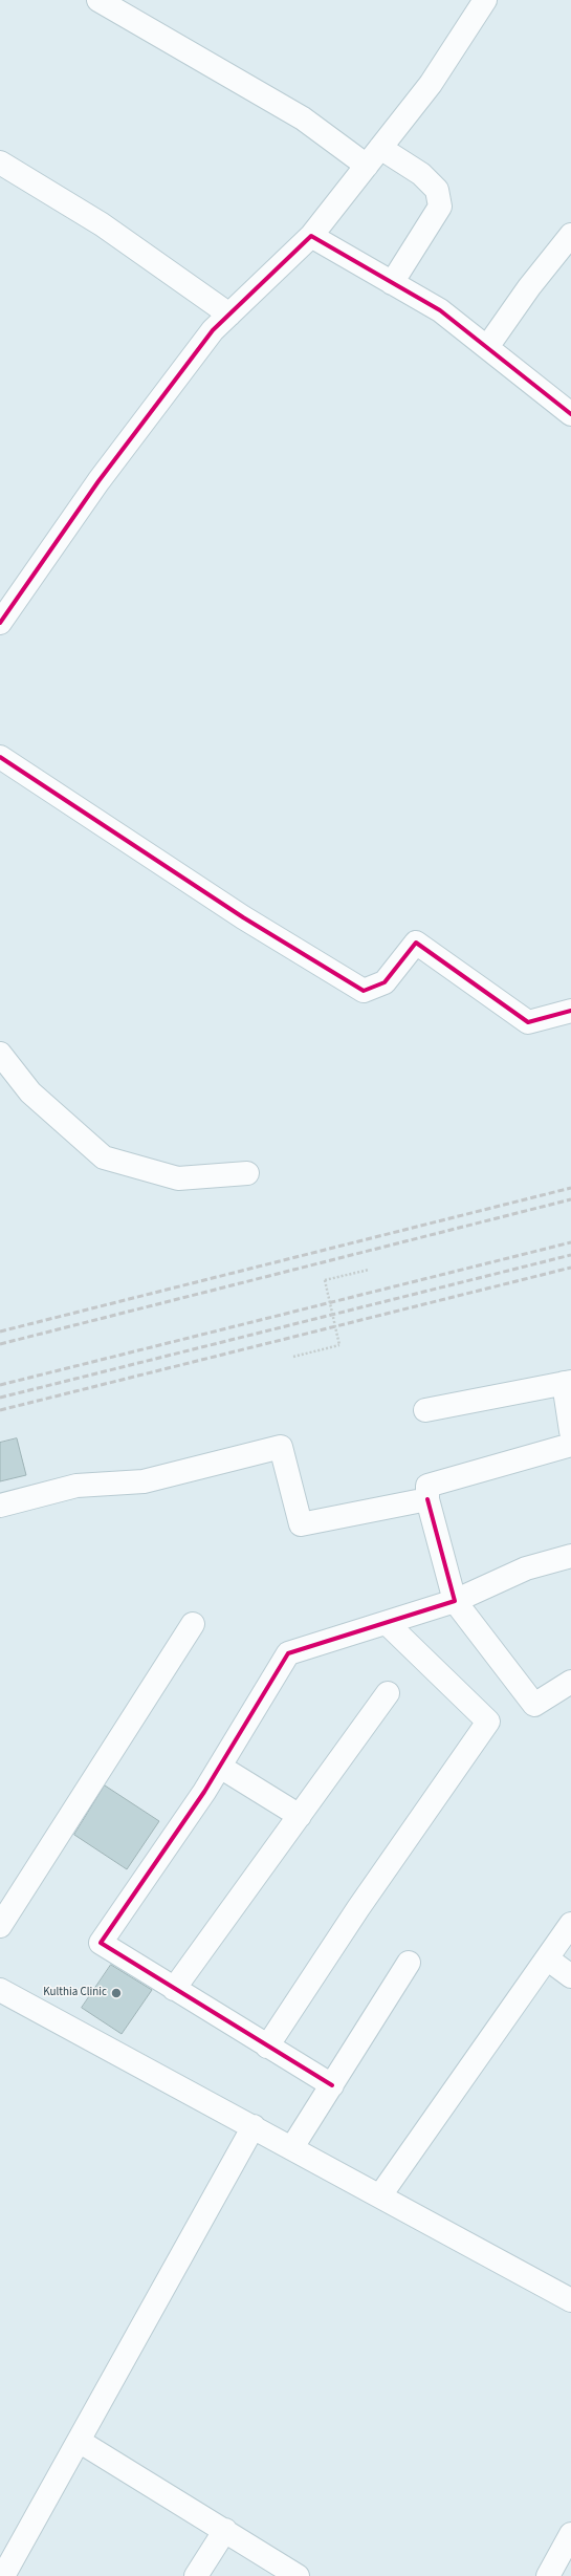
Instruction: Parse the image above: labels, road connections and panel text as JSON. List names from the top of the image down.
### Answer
{
  "places": ["Kulthia Clinic"]
}
